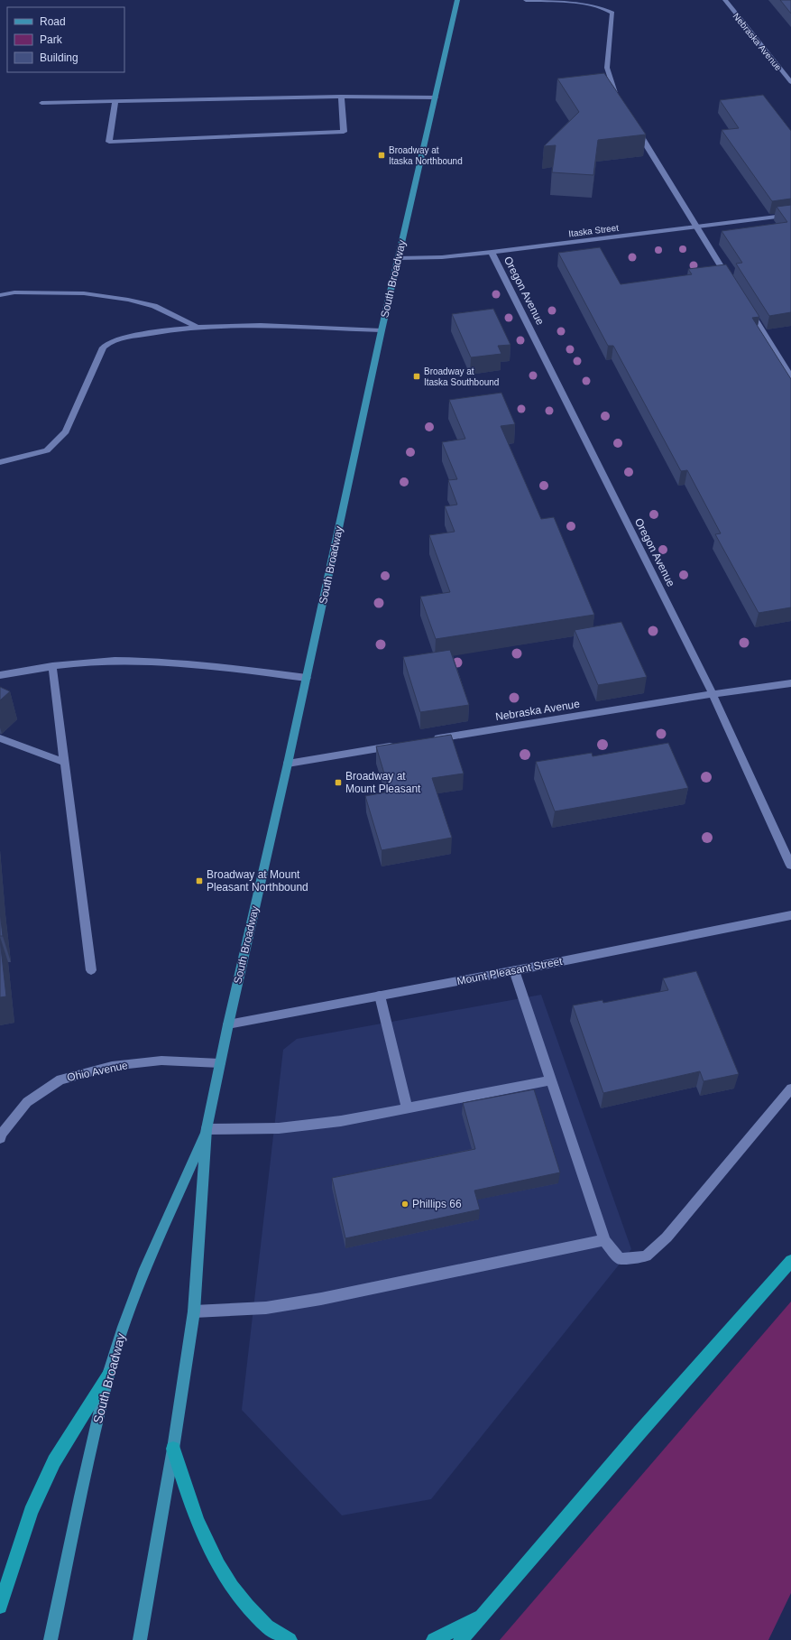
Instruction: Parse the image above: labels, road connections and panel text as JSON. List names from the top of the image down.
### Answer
{
  "streets": {
    "main road": ["South Broadway"],
    "street": [
      "Nebraska Avenue",
      "Itaska Street",
      "Oregon Avenue",
      "Mount Pleasant Street",
      "Ohio Avenue"
    ]
  },
  "crossings": [
    ["Nebraska Avenue", "Oregon Avenue"],
    ["Itaska Street", "South Broadway"],
    ["Itaska Street", "Oregon Avenue"],
    ["South Broadway", "Mount Pleasant Street"],
    ["South Broadway", "Ohio Avenue"]
  ],
  "places": {
    "transit": [
      "Broadway at Itaska Northbound",
      "Broadway at Itaska Southbound",
      "Broadway at Mount Pleasant",
      "Broadway at Mount Pleasant Northbound"
    ],
    "other": ["Phillips 66"]
  },
  "legend": ["Road", "Park", "Building"]
}
